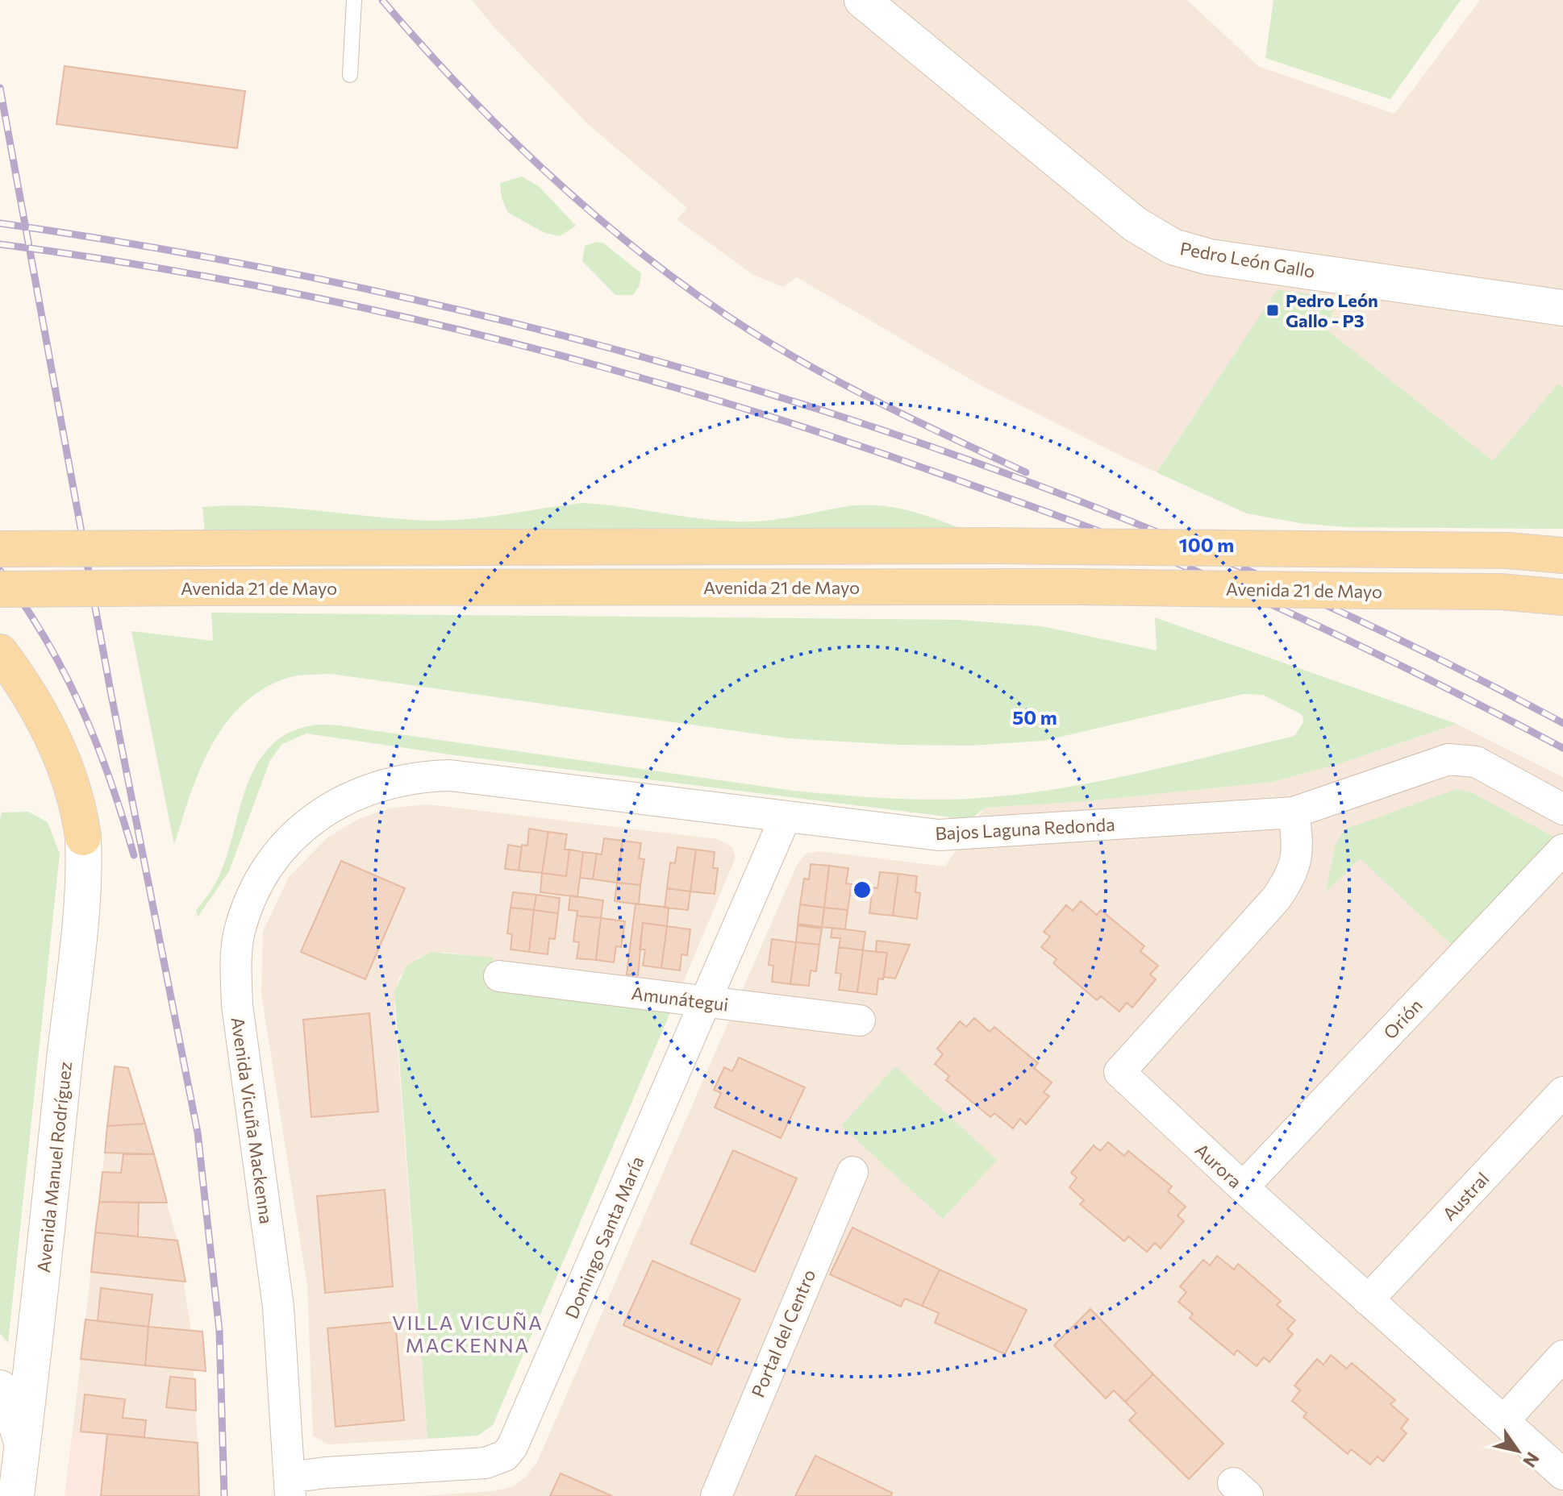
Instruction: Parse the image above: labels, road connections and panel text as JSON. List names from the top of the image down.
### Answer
{
  "streets": {
    "main road": ["Avenida 21 de Mayo"],
    "street": [
      "Pedro León Gallo",
      "Bajos Laguna Redonda",
      "Amunátegui",
      "Orión",
      "Avenida Vicuña Mackenna",
      "Aurora",
      "Avenida Manuel Rodríguez",
      "Austral",
      "Domingo Santa María",
      "Portal del Centro"
    ]
  },
  "crossings": [
    ["Bajos Laguna Redonda", "Avenida Vicuña Mackenna"],
    ["Bajos Laguna Redonda", "Aurora"],
    ["Bajos Laguna Redonda", "Domingo Santa María"],
    ["Amunátegui", "Domingo Santa María"],
    ["Orión", "Aurora"],
    ["Avenida Vicuña Mackenna", "Domingo Santa María"],
    ["Aurora", "Austral"]
  ],
  "districts": ["VILLA VICUÑA MACKENNA"],
  "places": {
    "transit": ["Pedro León Gallo - P3"]
  },
  "north": "bottom right",
  "rings": ["100 m", "50 m"]
}
